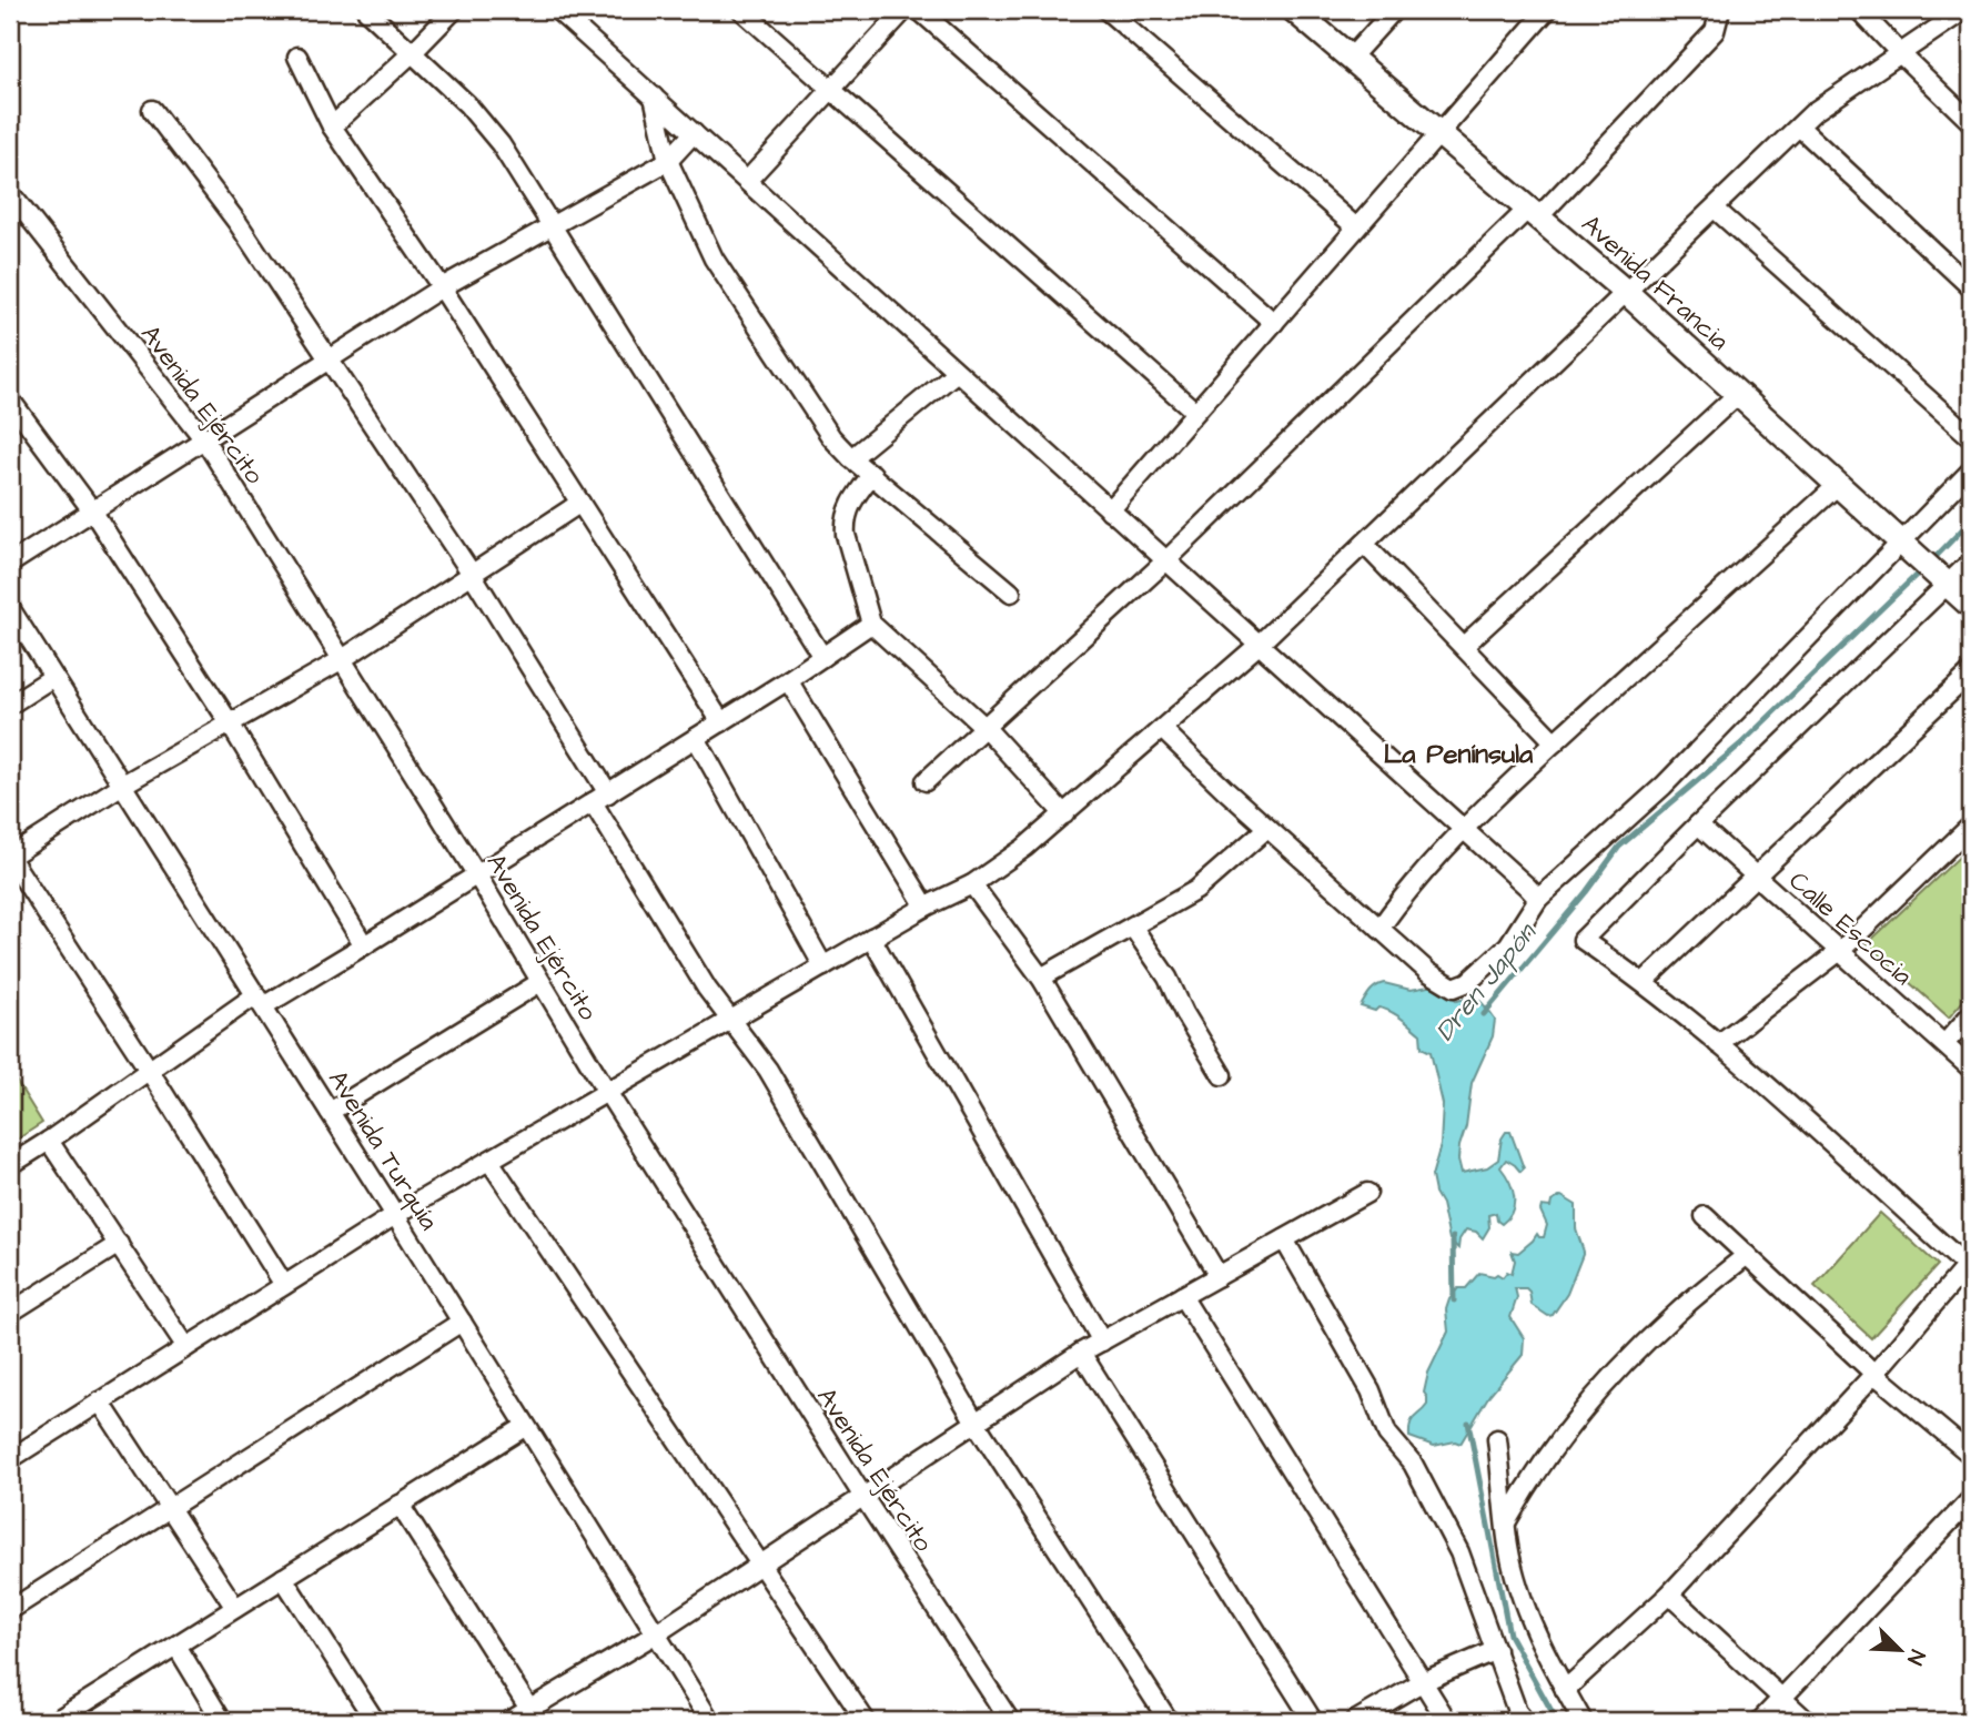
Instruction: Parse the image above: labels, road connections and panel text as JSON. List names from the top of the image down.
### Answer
{
  "streets": {
    "street": [
      "Avenida Francia",
      "Avenida Ejército",
      "Calle Escocia",
      "Avenida Turquía"
    ]
  },
  "districts": ["La Península"],
  "water": ["Dren Japón"],
  "north": "bottom right"
}
